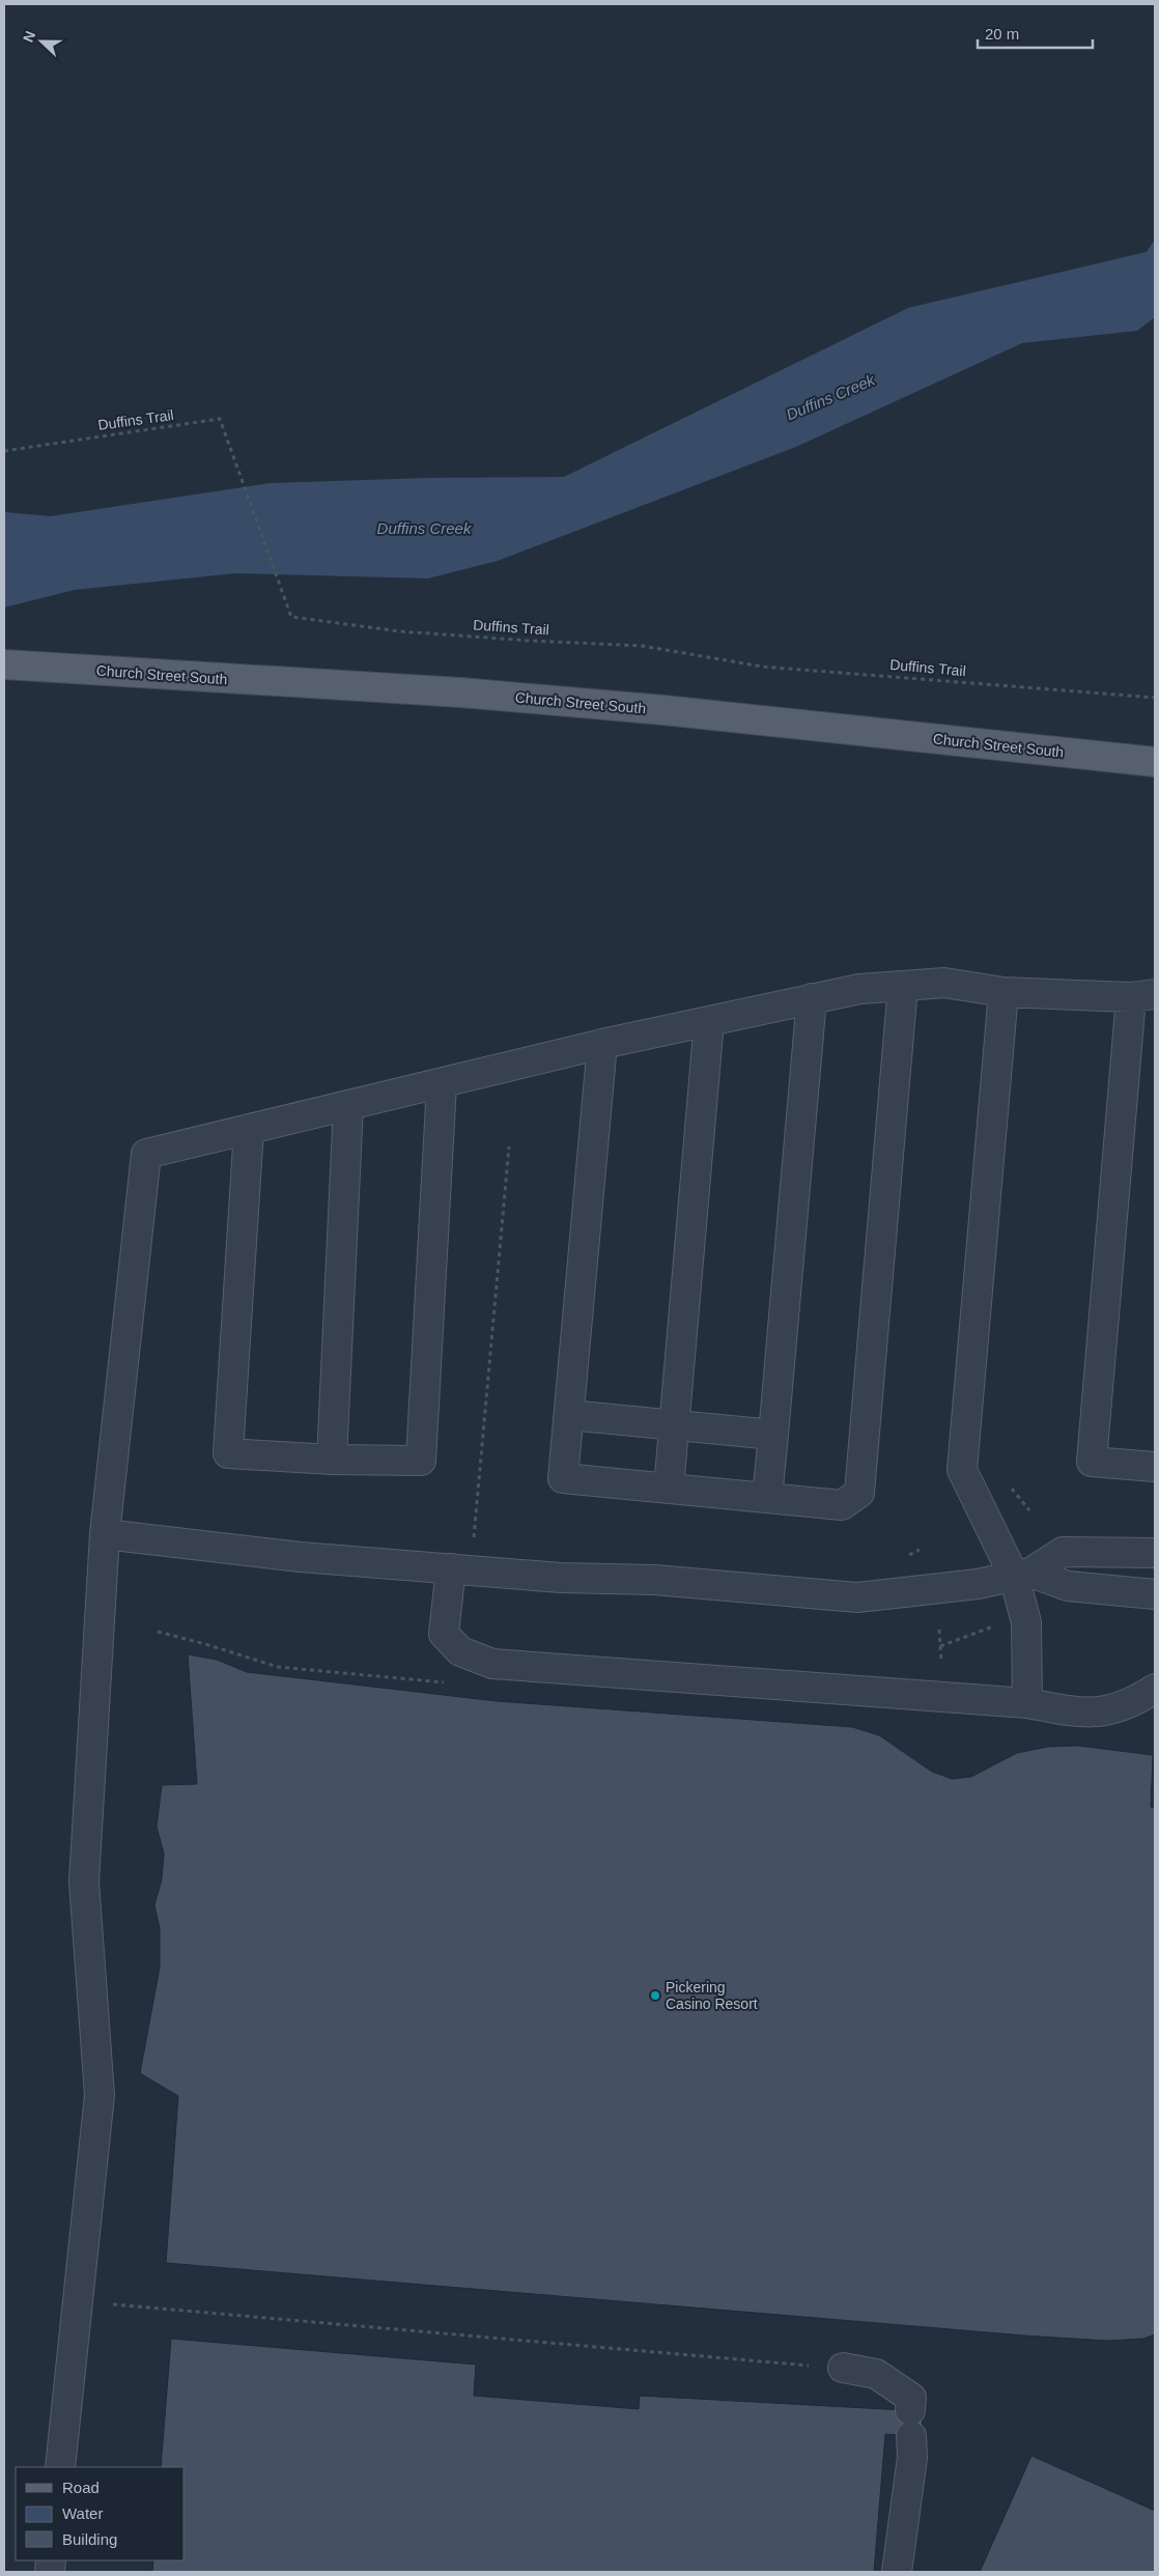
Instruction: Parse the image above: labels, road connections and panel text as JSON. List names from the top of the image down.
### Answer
{
  "streets": {
    "main road": ["Church Street South"],
    "path": ["Duffins Trail"]
  },
  "water": ["Duffins Creek"],
  "places": ["Pickering Casino Resort"],
  "legend": ["Road", "Water", "Building"],
  "scale_bar": "20 m",
  "north": "left"
}
